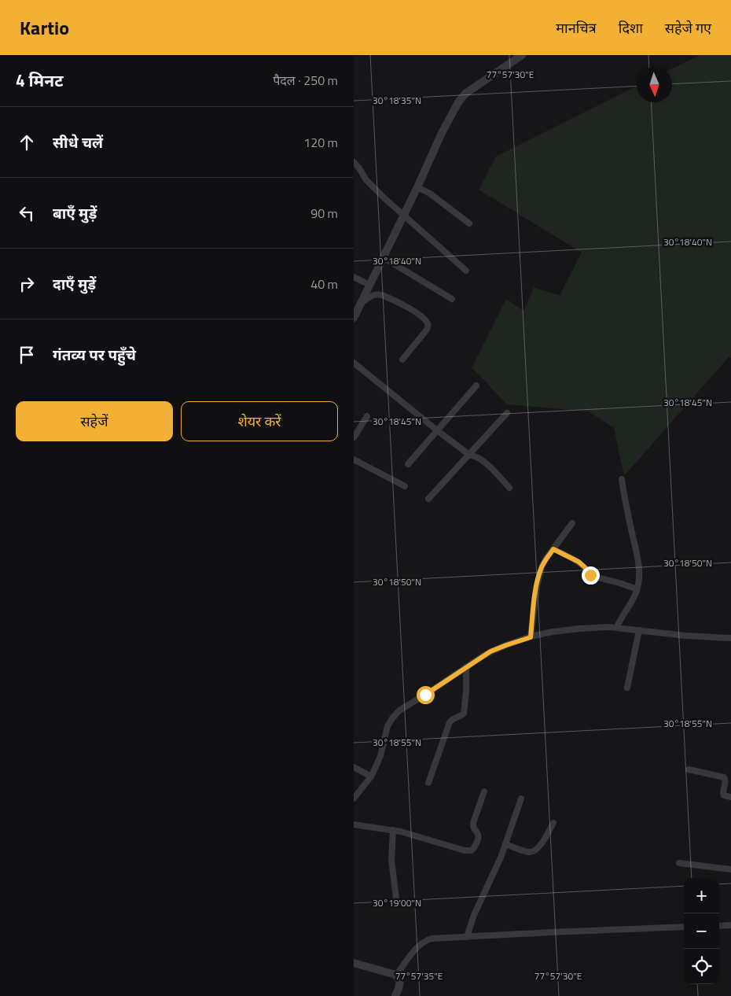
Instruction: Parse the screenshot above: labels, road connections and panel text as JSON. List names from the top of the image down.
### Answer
{
  "north": "bottom",
  "page": {
    "header": "Kartio",
    "nav": ["मानचित्र", "दिशा", "सहेजे गए"],
    "heading": ["4 मिनट", "पैदल · 250 m"],
    "list": [
      ["सीधे चलें", "120 m"],
      ["बाएँ मुड़ें", "90 m"],
      ["दाएँ मुड़ें", "40 m"],
      "गंतव्य पर पहुँचे"
    ],
    "buttons": ["सहेजें", "शेयर करें"],
    "map_buttons": ["+", "−"]
  },
  "coordinates": [
    "77°57'30\"E",
    "30°18'35\"N",
    "30°18'40\"N",
    "30°18'45\"N",
    "30°18'50\"N",
    "30°18'55\"N",
    "30°19'00\"N",
    "77°57'35\"E"
  ]
}
